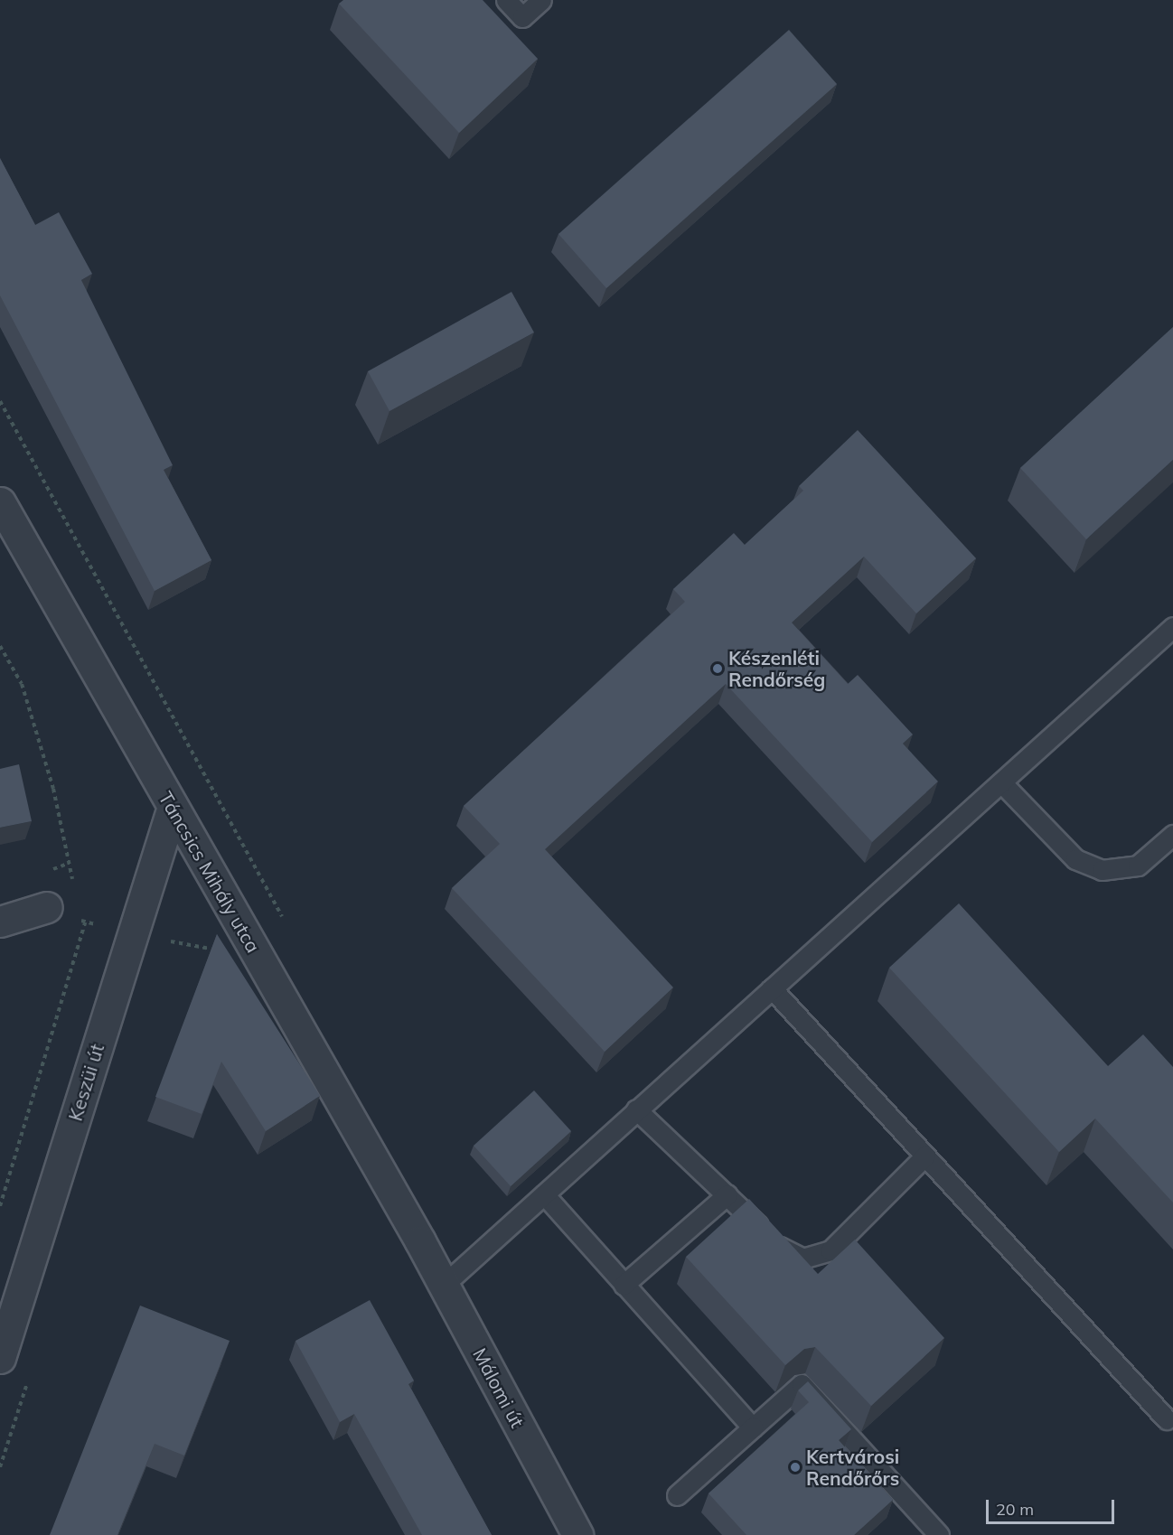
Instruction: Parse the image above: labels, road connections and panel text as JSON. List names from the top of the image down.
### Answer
{
  "streets": {
    "street": ["Táncsics Mihály utca", "Keszüi út", "Málomi út"]
  },
  "crossings": [
    ["Táncsics Mihály utca", "Keszüi út"],
    ["Táncsics Mihály utca", "Málomi út"]
  ],
  "places": ["Készenléti Rendőrség", "Kertvárosi Rendőrőrs"],
  "scale_bar": "20 m"
}
